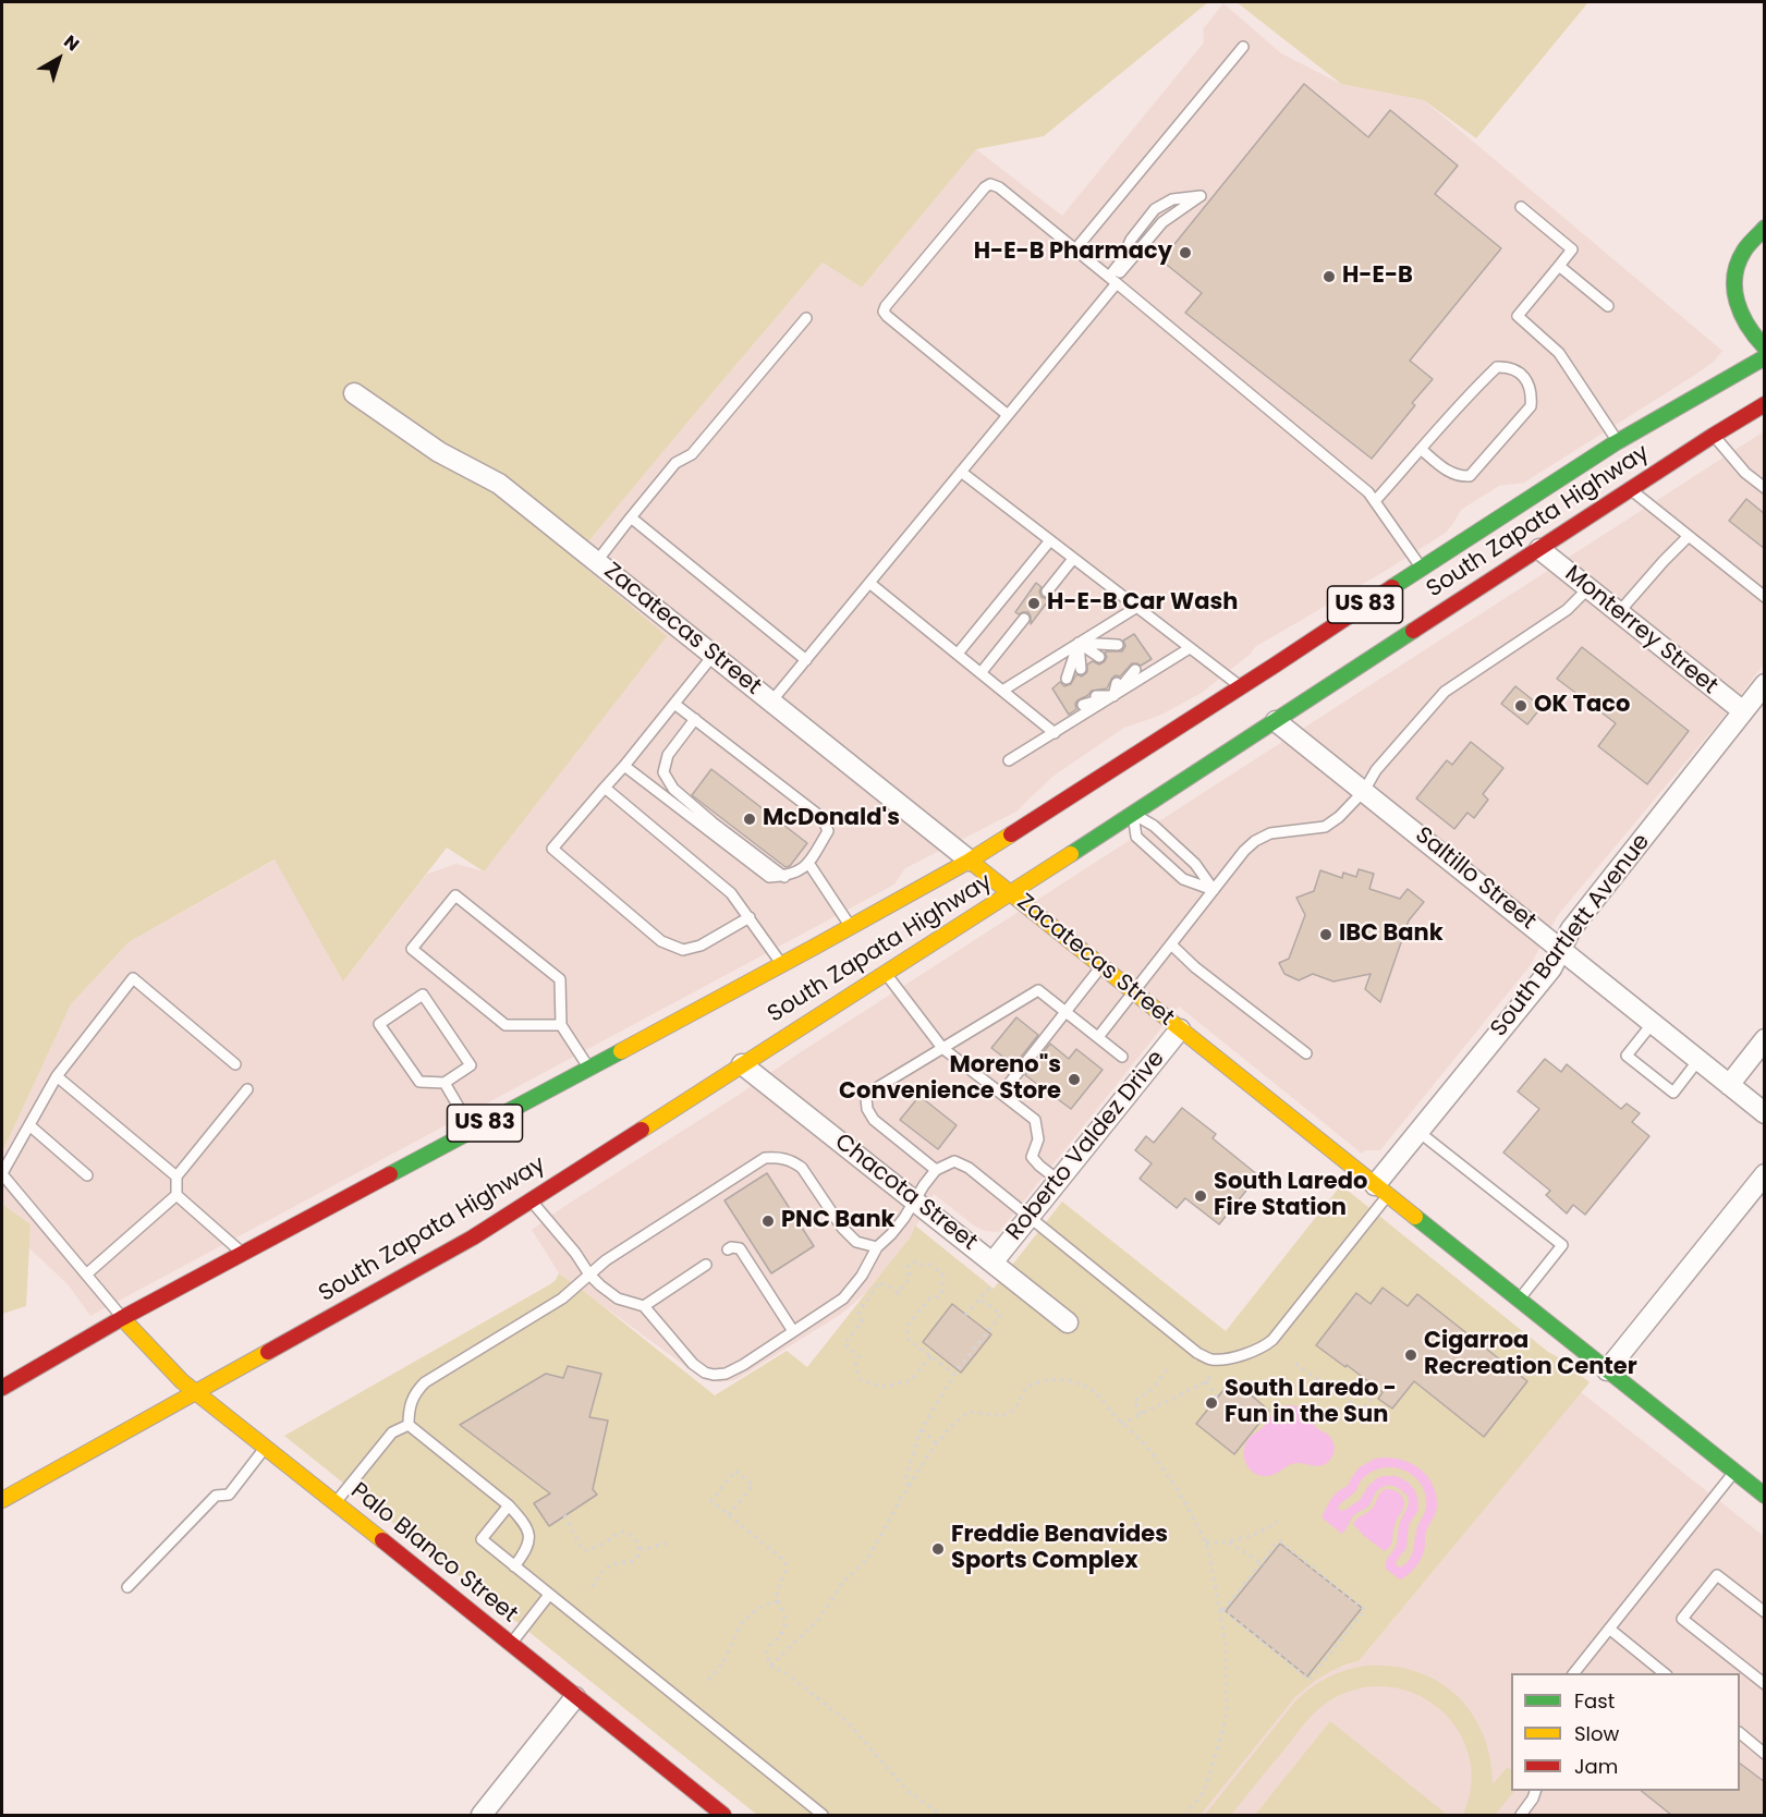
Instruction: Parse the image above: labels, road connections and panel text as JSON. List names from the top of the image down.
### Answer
{
  "streets": {
    "main road": [
      "South Zapata Highway",
      "US 83",
      "Zacatecas Street",
      "Palo Blanco Street"
    ],
    "street": [
      "Monterrey Street",
      "Saltillo Street",
      "South Bartlett Avenue",
      "Roberto Valdez Drive",
      "Chacota Street"
    ]
  },
  "crossings": [
    ["South Zapata Highway", "Zacatecas Street"],
    ["South Zapata Highway", "Monterrey Street"],
    ["South Zapata Highway", "Saltillo Street"],
    ["South Zapata Highway", "Chacota Street"],
    ["South Zapata Highway", "Palo Blanco Street"],
    ["Zacatecas Street", "South Bartlett Avenue"],
    ["Zacatecas Street", "Roberto Valdez Drive"],
    ["Monterrey Street", "South Bartlett Avenue"],
    ["Saltillo Street", "South Bartlett Avenue"],
    ["Roberto Valdez Drive", "Chacota Street"]
  ],
  "places": [
    "H-E-B Pharmacy",
    "H-E-B",
    "H-E-B Car Wash",
    "OK Taco",
    "McDonald's",
    "IBC Bank",
    "Moreno\"s Convenience Store",
    "South Laredo Fire Station",
    "PNC Bank",
    "Cigarroa Recreation Center",
    "South Laredo - Fun in the Sun",
    "Freddie Benavides Sports Complex"
  ],
  "legend": ["Fast", "Slow", "Jam"],
  "north": "top right"
}
